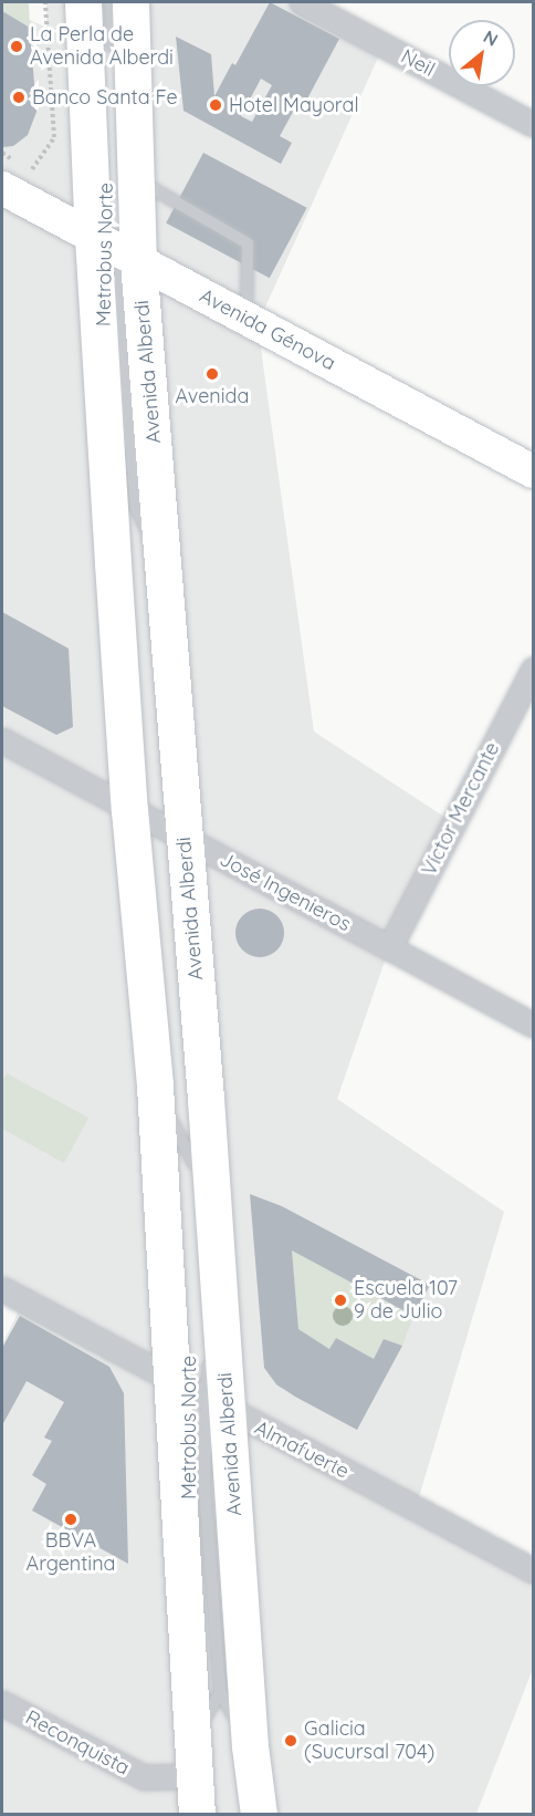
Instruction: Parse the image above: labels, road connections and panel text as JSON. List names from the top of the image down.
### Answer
{
  "streets": {
    "main road": ["Avenida Alberdi"],
    "street": [
      "Neil",
      "Avenida Génova",
      "Víctor Mercante",
      "José Ingenieros",
      "Almafuerte",
      "Reconquista"
    ],
    "lane": ["Metrobus Norte"]
  },
  "crossings": [
    ["Metrobus Norte", "Avenida Génova"],
    ["Metrobus Norte", "Avenida Alberdi"],
    ["Metrobus Norte", "Almafuerte"],
    ["Avenida Génova", "Avenida Alberdi"],
    ["Avenida Alberdi", "José Ingenieros"],
    ["Avenida Alberdi", "Almafuerte"],
    ["Avenida Alberdi", "Reconquista"],
    ["Víctor Mercante", "José Ingenieros"]
  ],
  "places": [
    "La Perla de Avenida Alberdi",
    "Banco Santa Fe",
    "Hotel Mayoral",
    "Avenida",
    "Escuela 107 9 de Julio",
    "BBVA Argentina",
    "Galicia (Sucursal 704)"
  ],
  "north": "top right"
}
